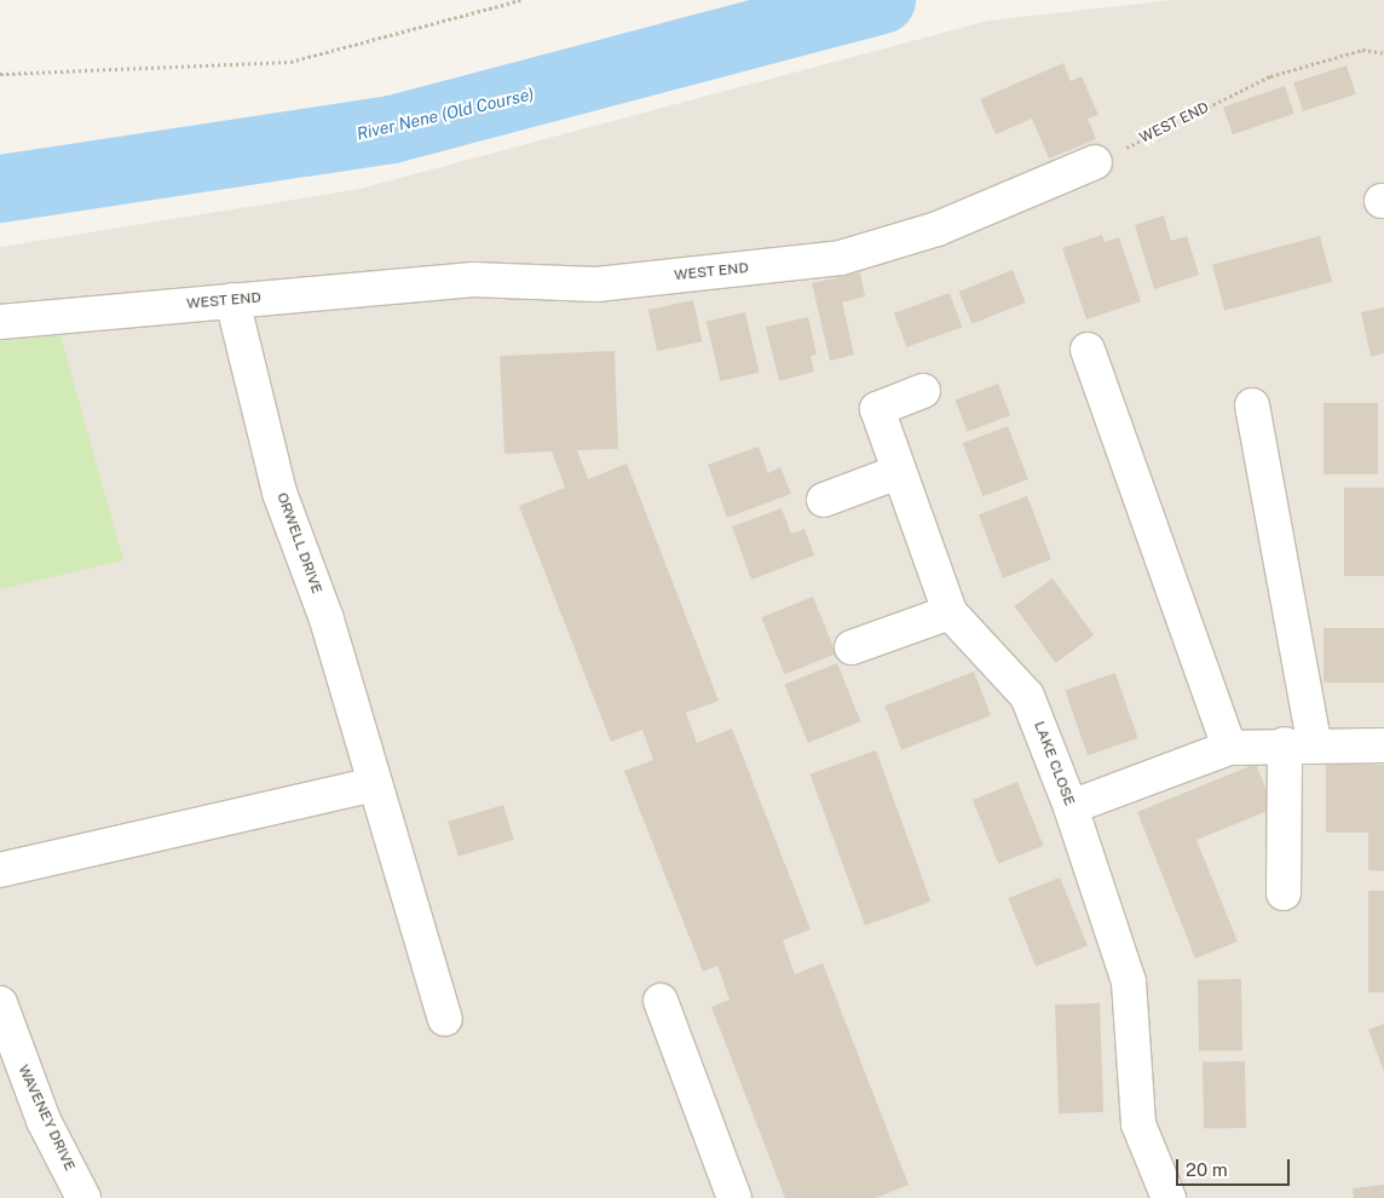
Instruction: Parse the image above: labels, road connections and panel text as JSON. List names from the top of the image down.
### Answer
{
  "streets": {
    "street": [
      "WEST END",
      "ORWELL DRIVE",
      "LAKE CLOSE",
      "WAVENEY DRIVE"
    ]
  },
  "crossings": [
    ["WEST END", "ORWELL DRIVE"]
  ],
  "water": ["River Nene (Old Course)"],
  "scale_bar": "20 m"
}
